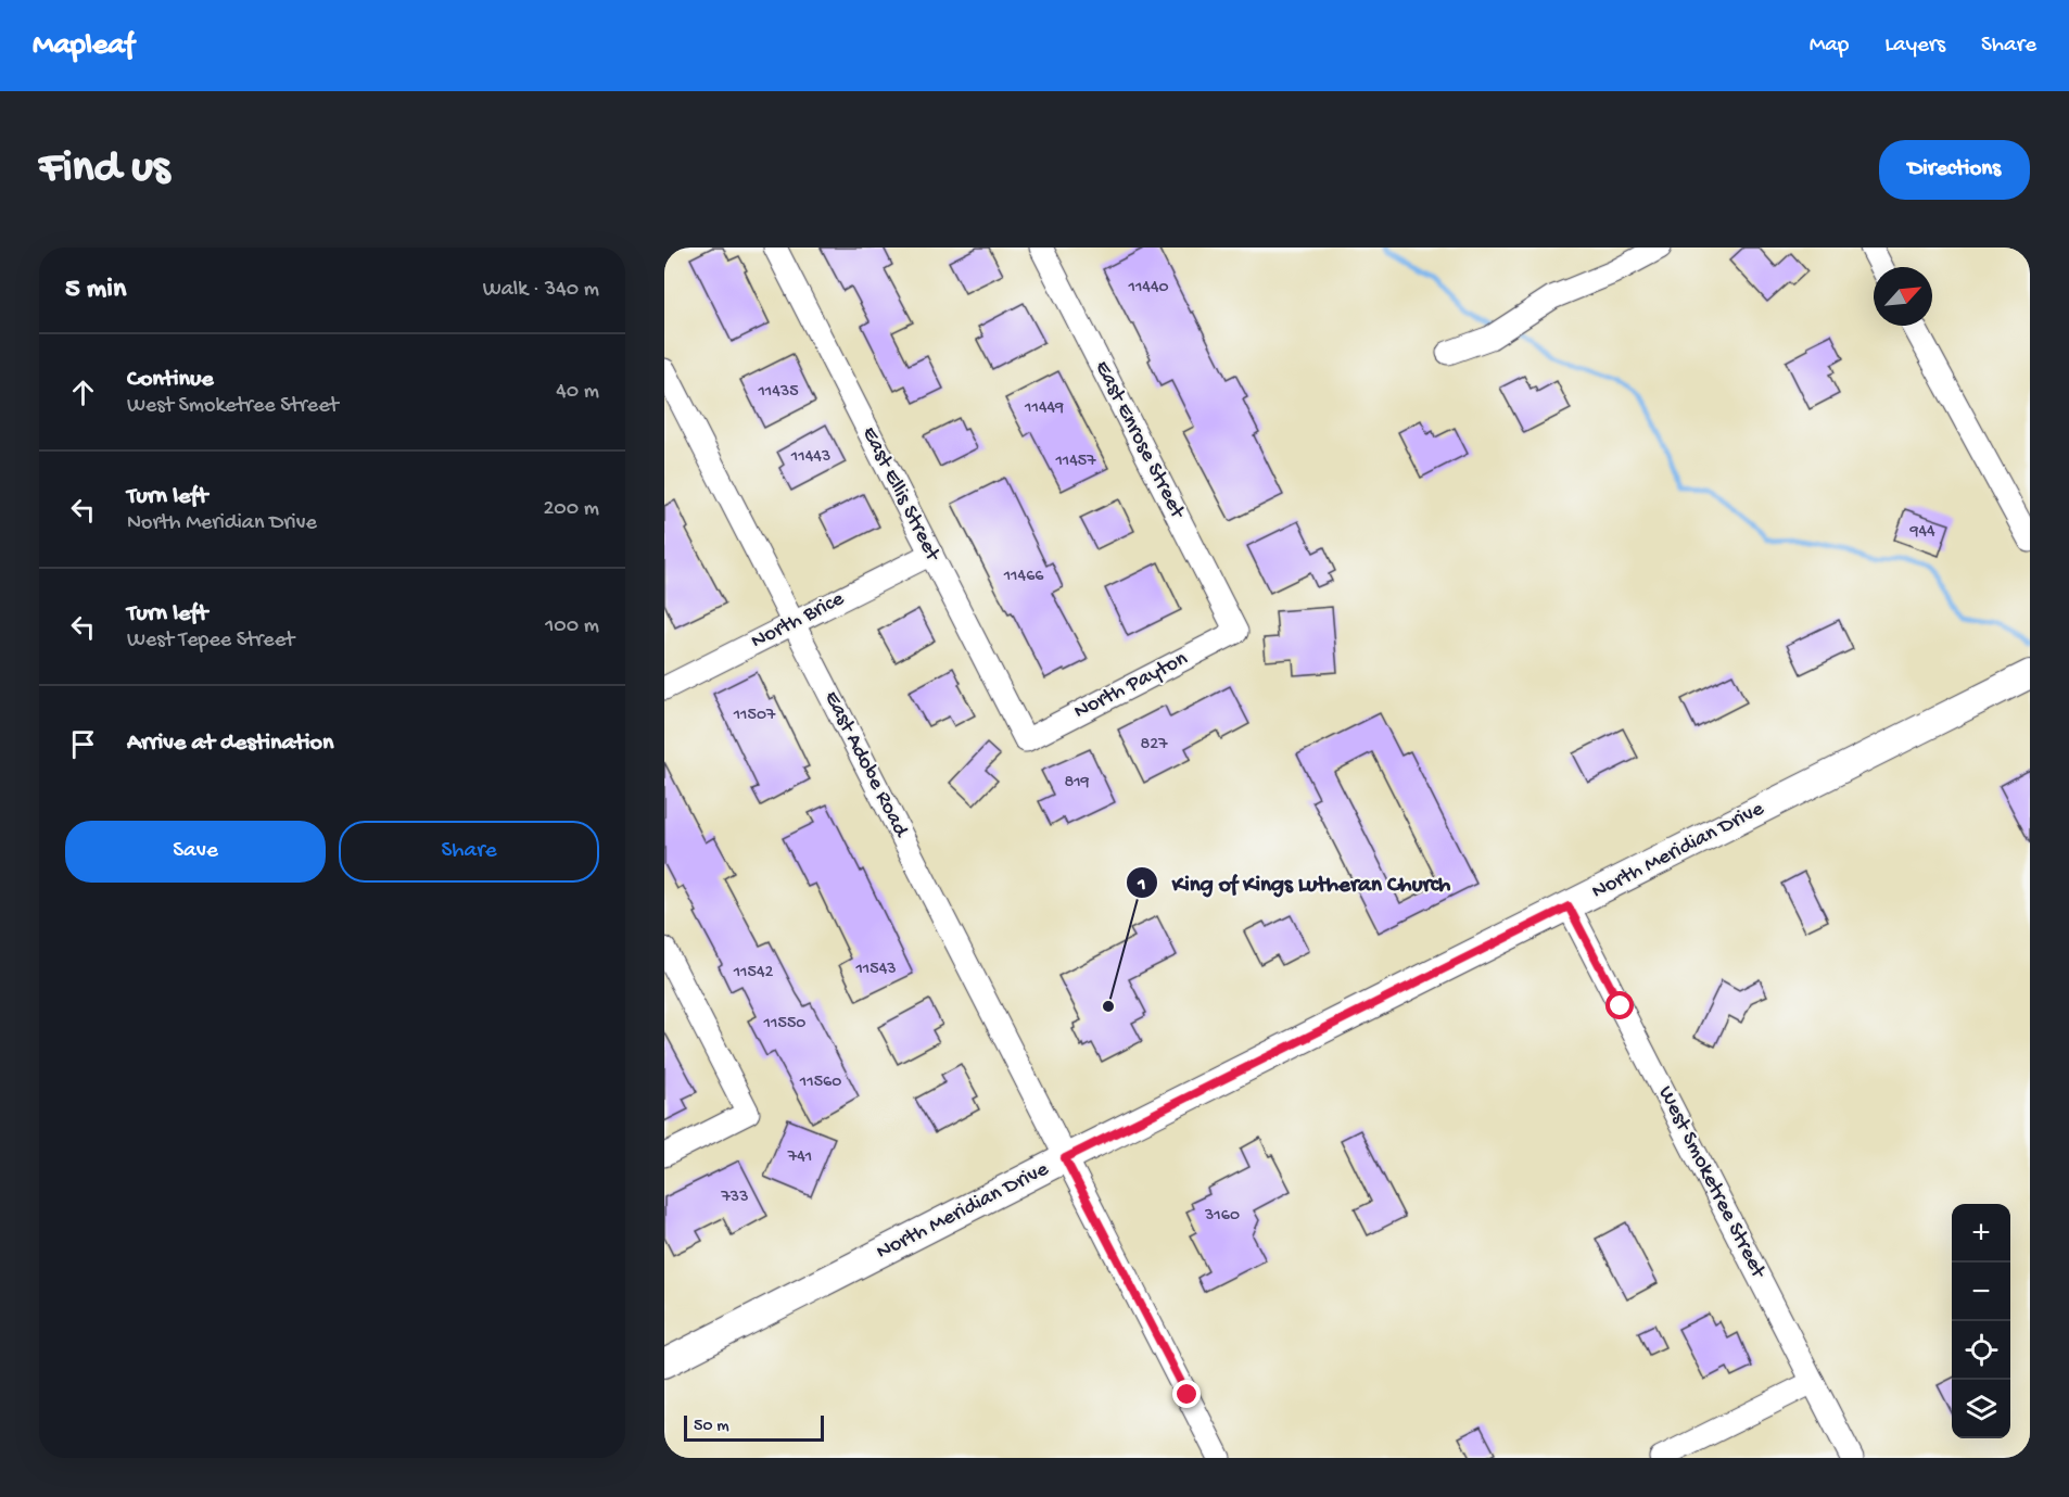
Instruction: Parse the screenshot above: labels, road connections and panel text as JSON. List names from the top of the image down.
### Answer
{
  "streets": {
    "street": [
      "East Enrose Street",
      "East Ellis Street",
      "North Brice",
      "North Payton",
      "East Adobe Road",
      "North Meridian Drive",
      "West Smoketree Street"
    ]
  },
  "crossings": [
    ["East Enrose Street", "North Payton"],
    ["East Ellis Street", "North Brice"],
    ["East Ellis Street", "North Payton"],
    ["North Brice", "East Adobe Road"],
    ["East Adobe Road", "North Meridian Drive"],
    ["North Meridian Drive", "West Smoketree Street"]
  ],
  "places": ["King of Kings Lutheran Church"],
  "house_numbers": [
    "11440",
    "11435",
    "11449",
    "11443",
    "11457",
    "944",
    "11466",
    "11507",
    "827",
    "819",
    "11543",
    "11542",
    "11550",
    "11560",
    "741",
    "733",
    "3160"
  ],
  "scale_bar": "50 m",
  "north": "top right",
  "page": {
    "header": "Mapleaf",
    "nav": ["Map", "Layers", "Share"],
    "buttons": [
      "Directions",
      ["Save", "Share"]
    ],
    "title": "Find us",
    "heading": ["5 min", "Walk · 340 m"],
    "list": [
      ["Continue", "West Smoketree Street", "40 m"],
      ["Turn left", "North Meridian Drive", "200 m"],
      ["Turn left", "West Tepee Street", "100 m"],
      "Arrive at destination"
    ],
    "map_buttons": ["+", "−"],
    "scale": "50 m"
  }
}
